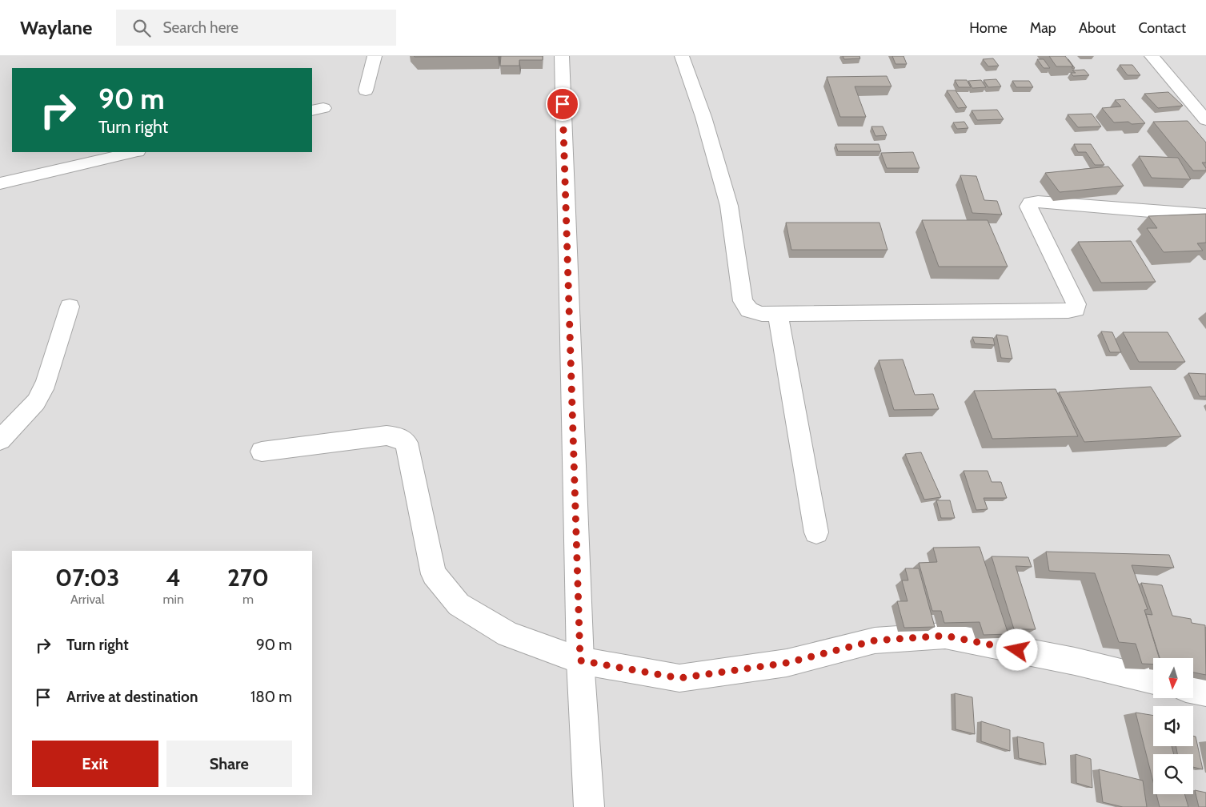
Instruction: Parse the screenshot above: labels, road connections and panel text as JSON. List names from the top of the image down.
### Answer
{
  "north": "bottom",
  "page": {
    "header": "Waylane",
    "search": "Search here",
    "nav": [
      "Home",
      "Map",
      "About",
      "Contact"
    ],
    "turn": ["90 m", "Turn right"],
    "eta": [
      "07:03",
      "Arrival",
      "4",
      "min",
      "270",
      "m"
    ],
    "list": [
      {
        "name": "Turn right",
        "value": "90 m"
      },
      {
        "name": "Arrive at destination",
        "value": "180 m"
      }
    ],
    "buttons": ["Exit", "Share"]
  }
}
